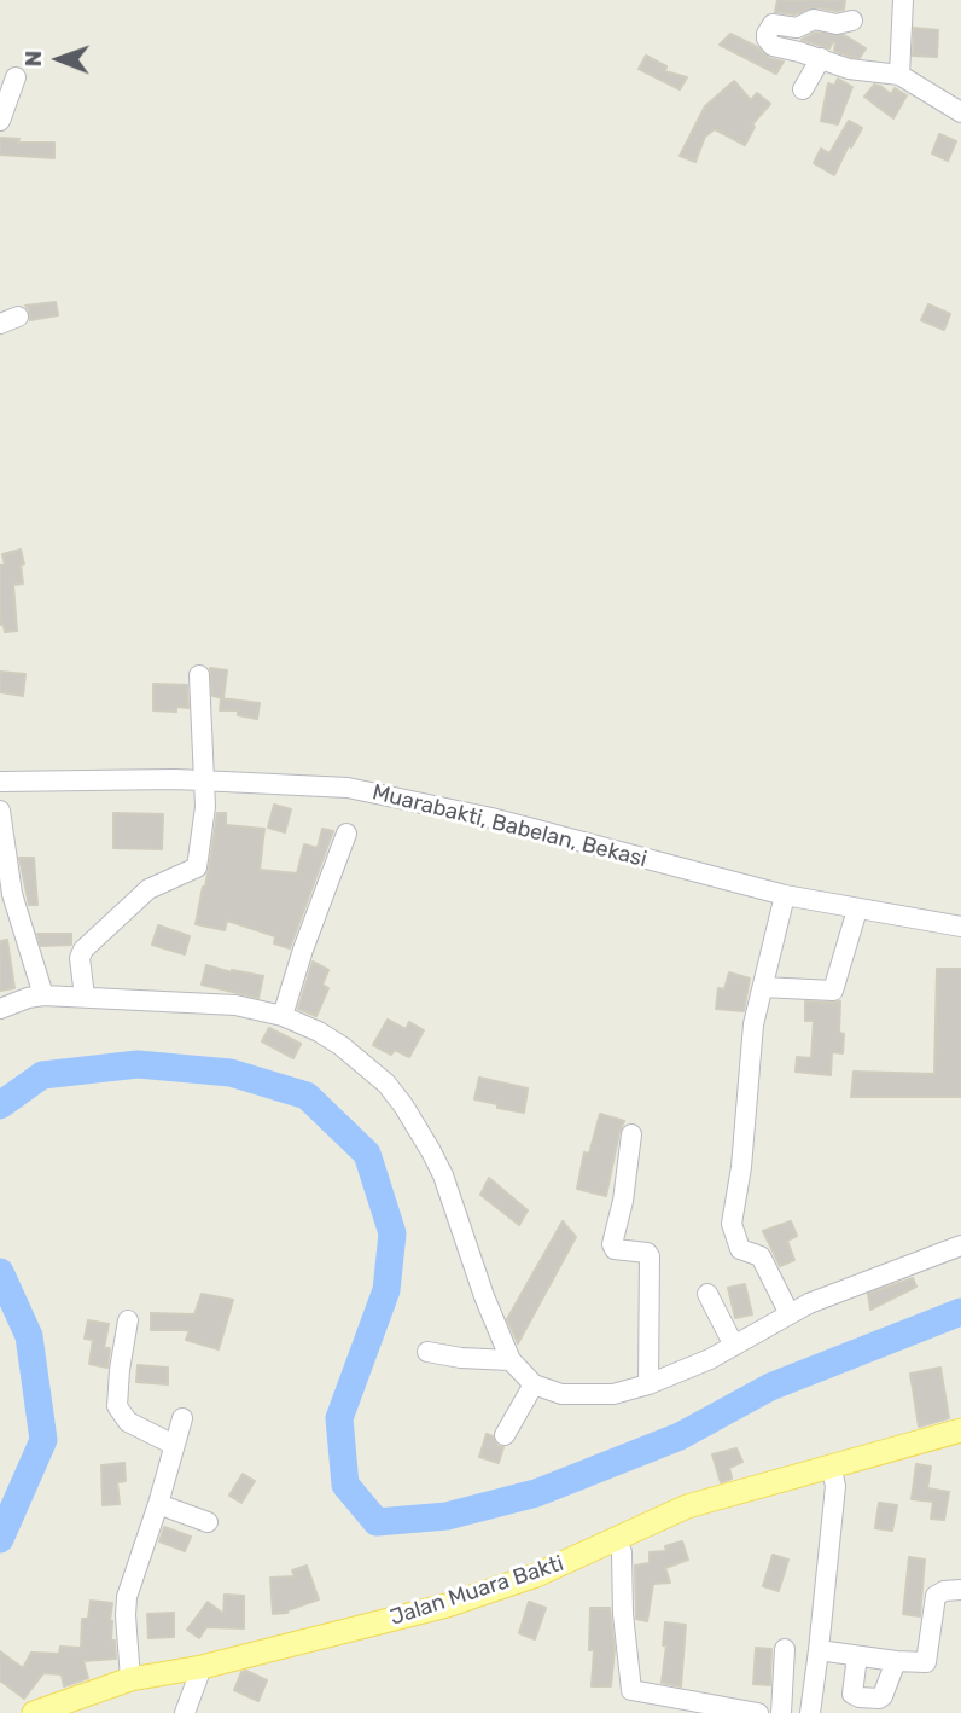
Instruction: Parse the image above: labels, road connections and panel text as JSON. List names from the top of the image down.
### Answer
{
  "streets": {
    "main road": ["Jalan Muara Bakti"],
    "street": ["Muarabakti, Babelan, Bekasi"]
  },
  "north": "left"
}
